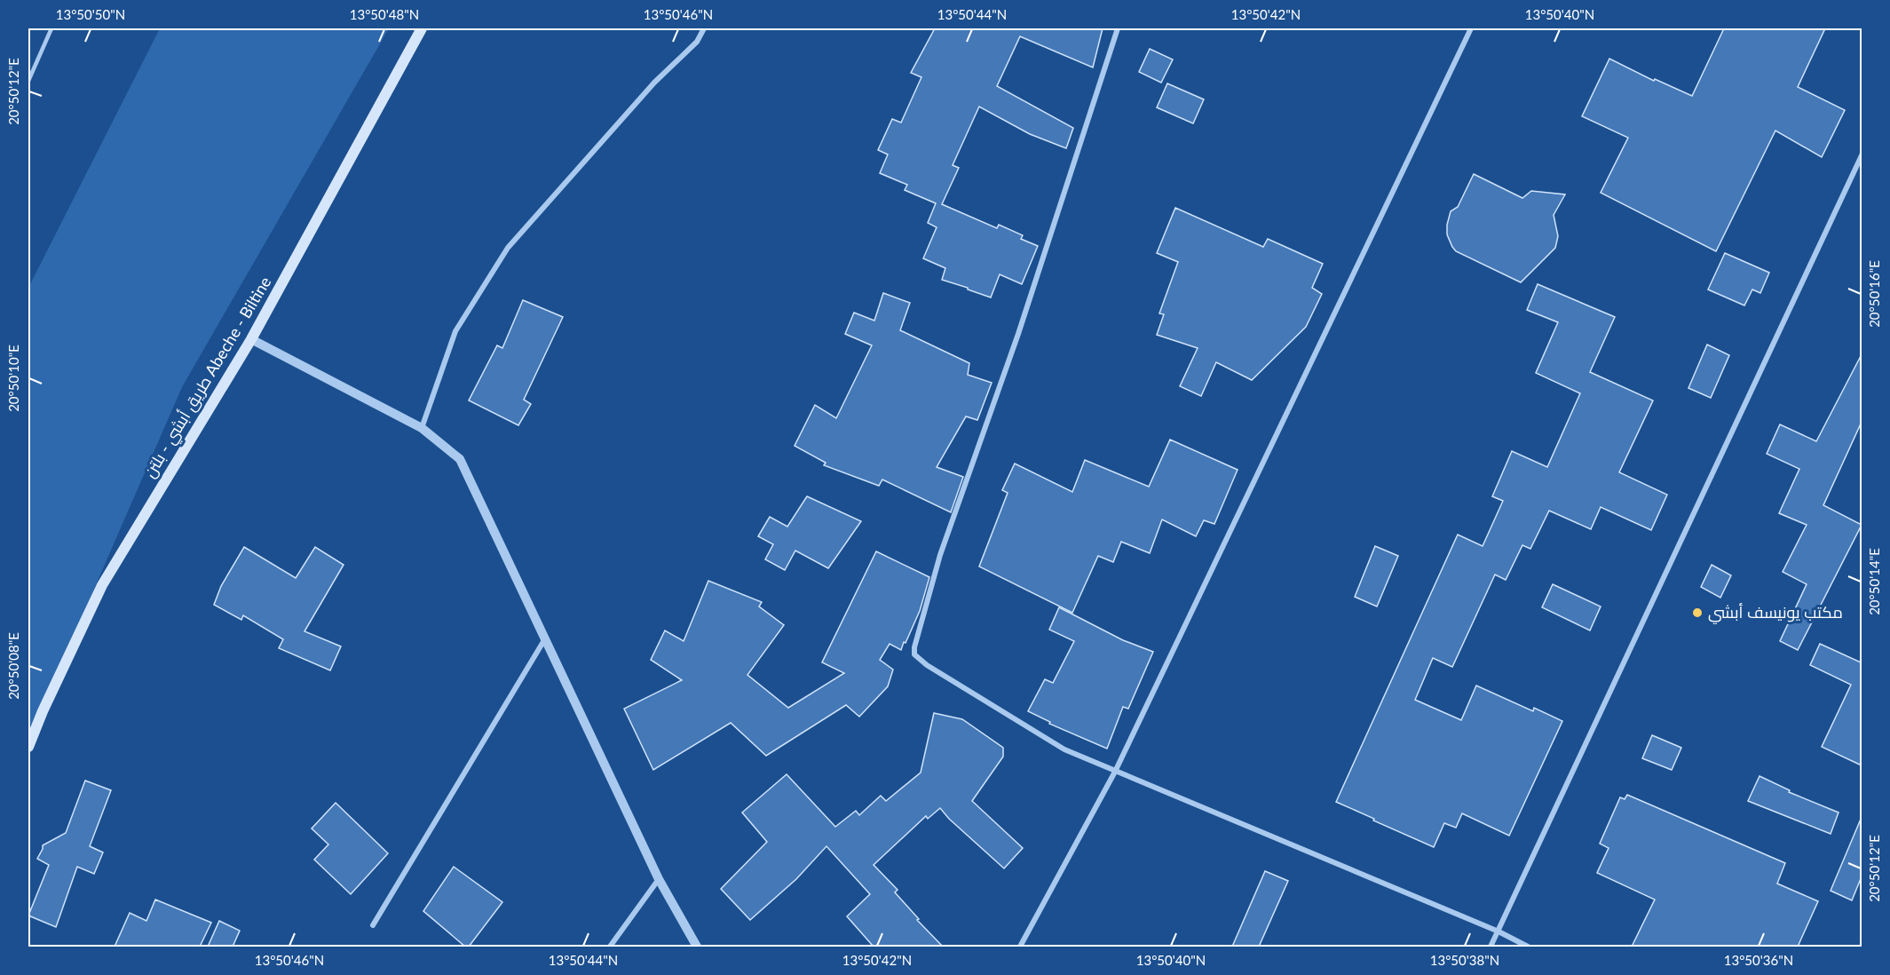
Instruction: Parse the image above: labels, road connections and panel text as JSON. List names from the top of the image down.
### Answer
{
  "streets": {
    "main road": ["طريق أبشي - بلتن Abeche - Biltine"]
  },
  "places": ["مكتب يونيسف أبشي"],
  "coordinates": [
    "13°50'50\"N",
    "13°50'48\"N",
    "13°50'46\"N",
    "13°50'44\"N",
    "13°50'42\"N",
    "13°50'40\"N",
    "20°50'12\"E",
    "20°50'16\"E",
    "20°50'10\"E",
    "20°50'14\"E",
    "20°50'08\"E",
    "13°50'38\"N",
    "13°50'36\"N"
  ]
}
